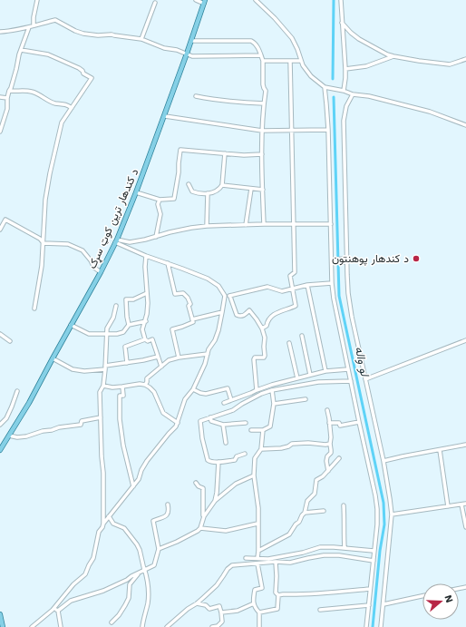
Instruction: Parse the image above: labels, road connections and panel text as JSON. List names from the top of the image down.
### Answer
{
  "streets": {
    "main road": ["د کندهار ترين کوټ سړک"]
  },
  "water": ["لو واله"],
  "places": ["د کندهار پوهنتون"],
  "north": "right"
}
